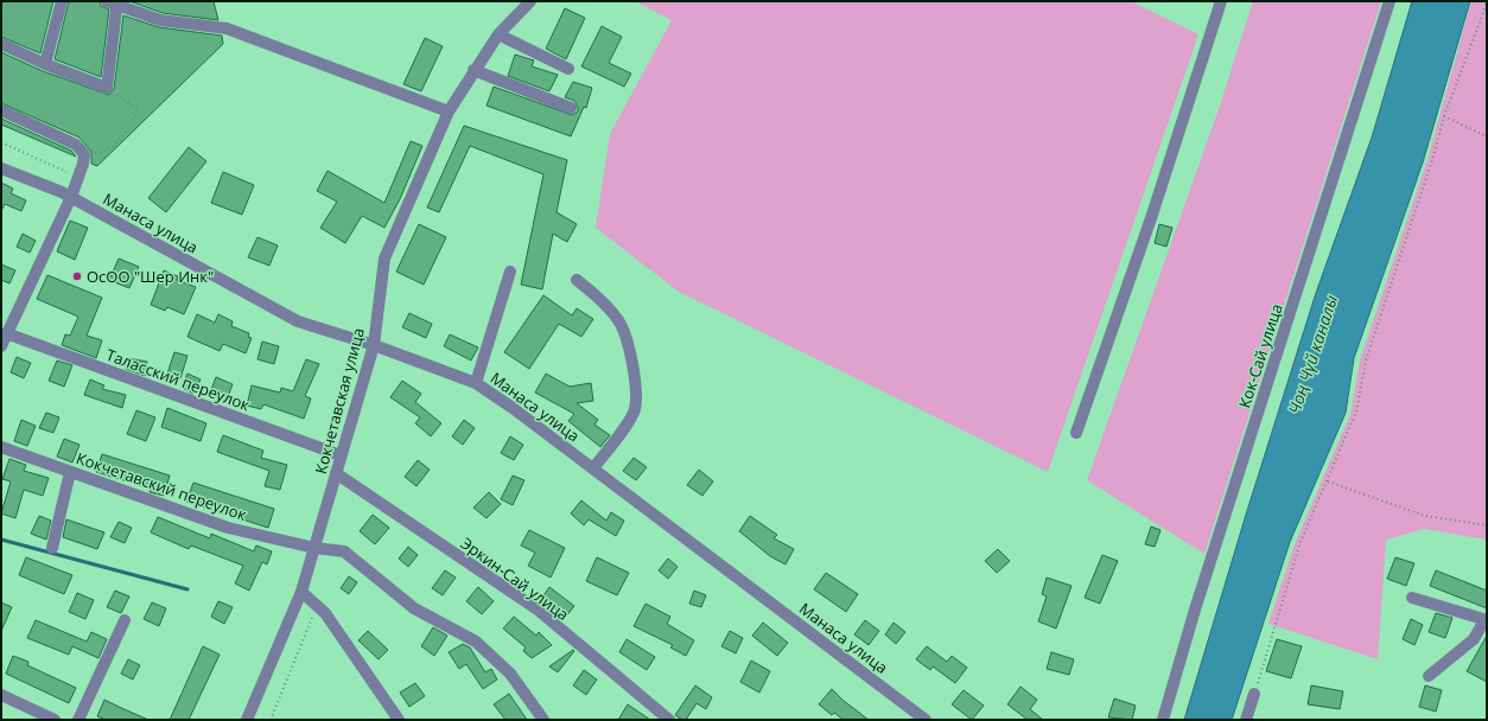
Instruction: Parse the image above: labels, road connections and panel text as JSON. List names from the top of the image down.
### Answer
{
  "streets": {
    "street": [
      "Манаса улица",
      "Кок-Сай улица",
      "Таласский переулок",
      "Кокчетавская улица",
      "Кокчетавский переулок",
      "Эркин-Сай улица"
    ]
  },
  "crossings": [
    ["Манаса улица", "Кокчетавская улица"],
    ["Таласский переулок", "Кокчетавская улица"],
    ["Кокчетавская улица", "Кокчетавский переулок"],
    ["Кокчетавская улица", "Эркин-Сай улица"]
  ],
  "water": ["Чоң Чүй каналы"],
  "places": ["ОсОО \"Шер Инк\""]
}
